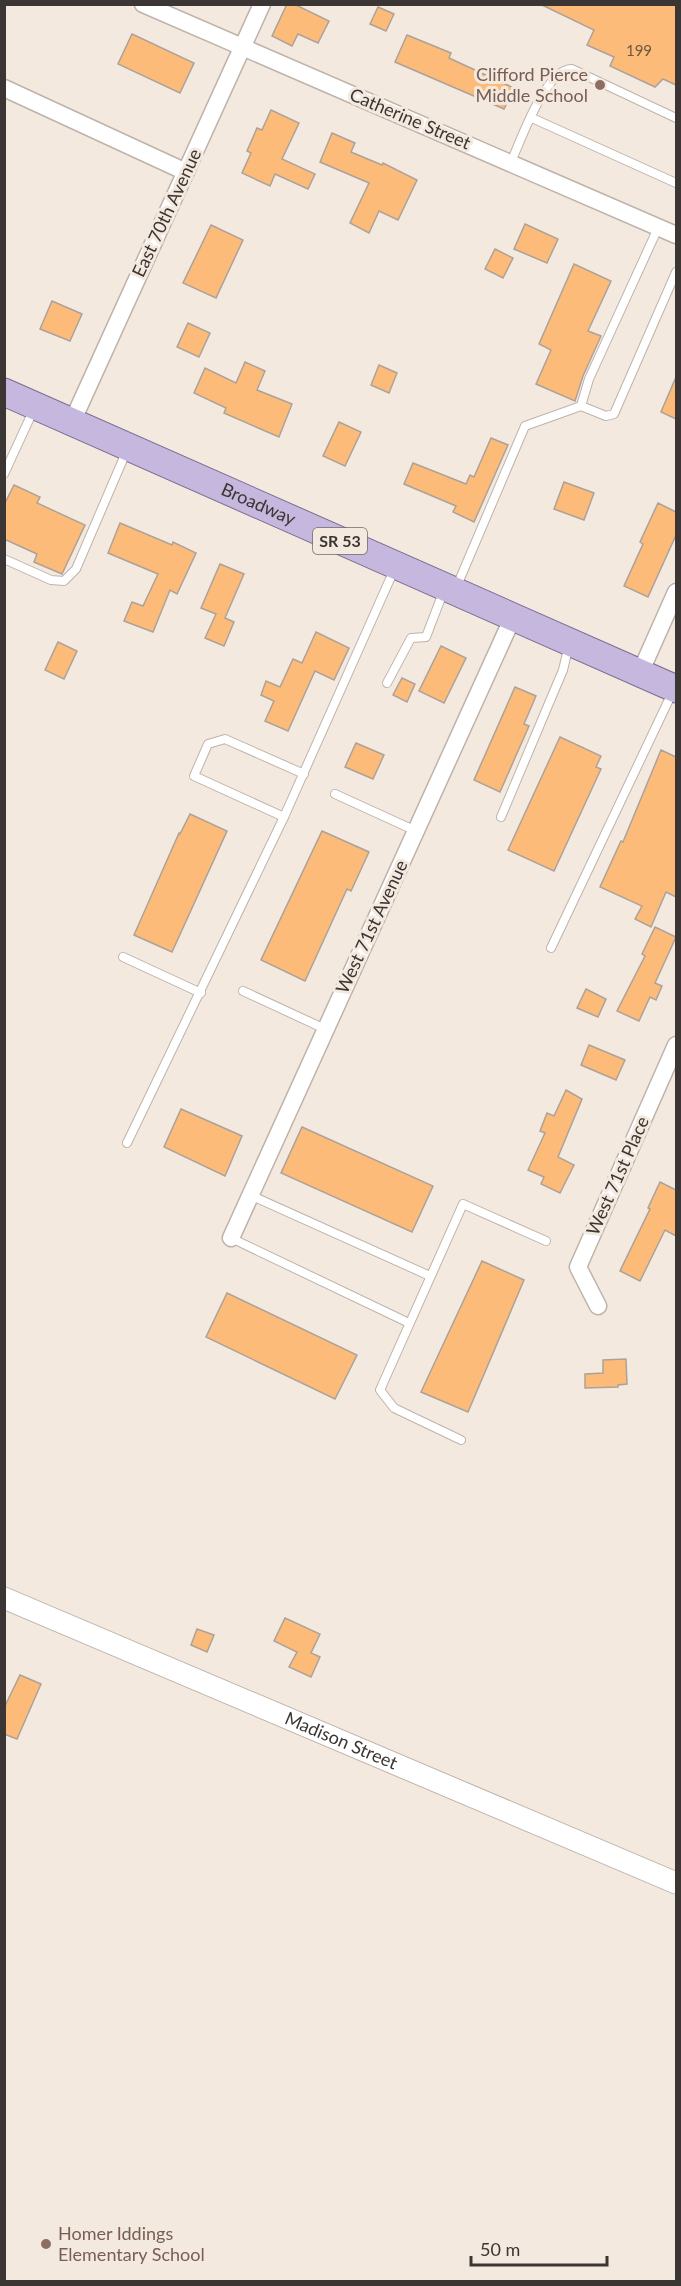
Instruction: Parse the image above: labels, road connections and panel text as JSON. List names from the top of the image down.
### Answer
{
  "streets": {
    "main road": ["Broadway", "SR 53"],
    "street": [
      "Catherine Street",
      "East 70th Avenue",
      "West 71st Avenue",
      "West 71st Place",
      "Madison Street"
    ]
  },
  "crossings": [
    ["Catherine Street", "East 70th Avenue"],
    ["East 70th Avenue", "Broadway"],
    ["Broadway", "West 71st Avenue"]
  ],
  "places": ["Clifford Pierce Middle School", "Homer Iddings Elementary School"],
  "house_numbers": ["199"],
  "scale_bar": "50 m"
}
